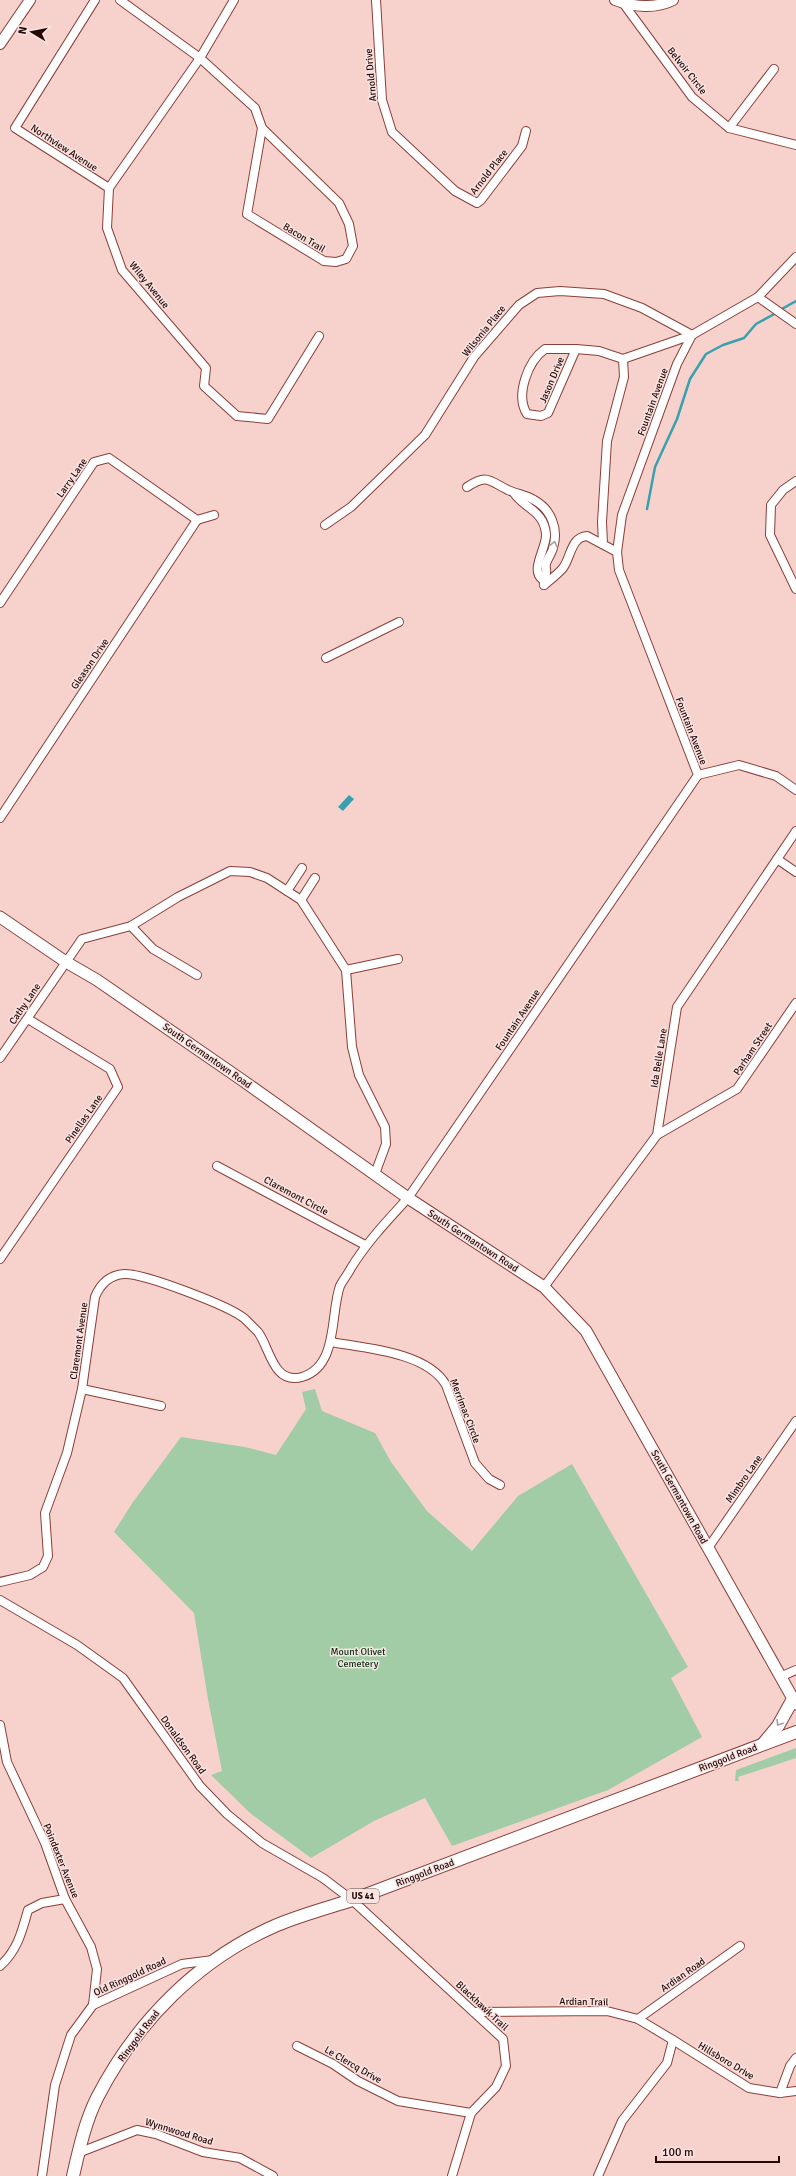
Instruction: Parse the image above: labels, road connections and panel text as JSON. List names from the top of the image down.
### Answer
{
  "streets": {
    "main road": ["South Germantown Road", "Ringgold Road", "US 41"],
    "street": [
      "Belvoir Circle",
      "Arnold Drive",
      "Northview Avenue",
      "Arnold Place",
      "Bacon Trail",
      "Wiley Avenue",
      "Wilsonia Place",
      "Jason Drive",
      "Fountain Avenue",
      "Larry Lane",
      "Gleason Drive",
      "Cathy Lane",
      "Parham Street",
      "Ida Belle Lane",
      "Pinellas Lane",
      "Claremont Circle",
      "Claremont Avenue",
      "Merrimac Circle",
      "Mimbro Lane",
      "Donaldson Road",
      "Poindexter Avenue",
      "Ardian Road",
      "Old Ringgold Road",
      "Ardian Trail",
      "Blackhawk Trail",
      "Hillsboro Drive",
      "Le Clercq Drive",
      "Wynnwood Road"
    ]
  },
  "crossings": [
    ["Arnold Drive", "Arnold Place"],
    ["Northview Avenue", "Wiley Avenue"],
    ["Wilsonia Place", "Fountain Avenue"],
    ["Fountain Avenue", "South Germantown Road"],
    ["Fountain Avenue", "Claremont Avenue"],
    ["Larry Lane", "Gleason Drive"],
    ["Cathy Lane", "South Germantown Road"],
    ["Cathy Lane", "Pinellas Lane"],
    ["Parham Street", "Ida Belle Lane"],
    ["South Germantown Road", "Ida Belle Lane"],
    ["South Germantown Road", "Claremont Avenue"],
    ["South Germantown Road", "Mimbro Lane"],
    ["Claremont Circle", "Claremont Avenue"],
    ["Claremont Avenue", "Merrimac Circle"],
    ["Donaldson Road", "Ringgold Road"],
    ["Donaldson Road", "Blackhawk Trail"],
    ["Ringgold Road", "Old Ringgold Road"],
    ["Ringgold Road", "Blackhawk Trail"],
    ["Ringgold Road", "Wynnwood Road"],
    ["Poindexter Avenue", "Old Ringgold Road"],
    ["Ardian Road", "Ardian Trail"],
    ["Ardian Trail", "Blackhawk Trail"],
    ["Ardian Trail", "Hillsboro Drive"],
    ["Blackhawk Trail", "Le Clercq Drive"]
  ],
  "parks": ["Mount Olivet Cemetery"],
  "scale_bar": "100 m",
  "north": "left"
}
